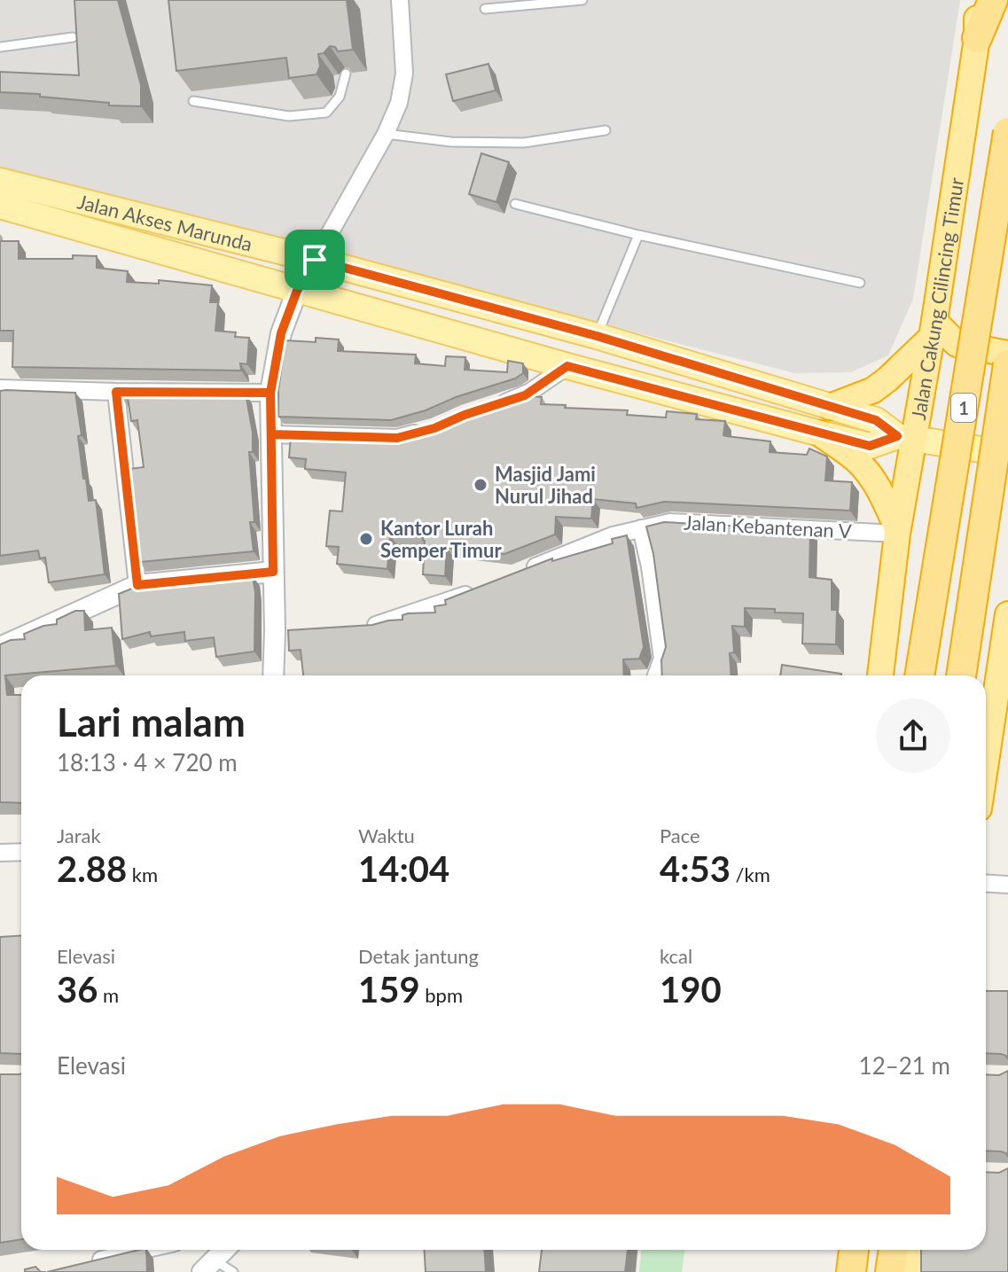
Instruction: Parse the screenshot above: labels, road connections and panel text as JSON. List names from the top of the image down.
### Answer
{
  "streets": {
    "highway": ["Jalan Cakung Cilincing Timur", "1"],
    "main road": ["Jalan Akses Marunda"],
    "street": ["Jalan Kebantenan V"]
  },
  "crossings": [
    ["Jalan Akses Marunda", "Jalan Cakung Cilincing Timur"],
    ["Jalan Cakung Cilincing Timur", "Jalan Kebantenan V"]
  ],
  "places": ["Masjid Jami Nurul Jihad", "Kantor Lurah Semper Timur"],
  "page": {
    "heading": ["Lari malam", "18:13 · 4 × 720 m"],
    "stats": [
      ["Jarak", "2.88 km"],
      ["Waktu", "14:04"],
      ["Pace", "4:53 /km"],
      ["Elevasi", "36 m"],
      ["Detak jantung", "159 bpm"],
      ["kcal", "190"]
    ],
    "chart": ["Elevasi", "12–21 m"]
  }
}
